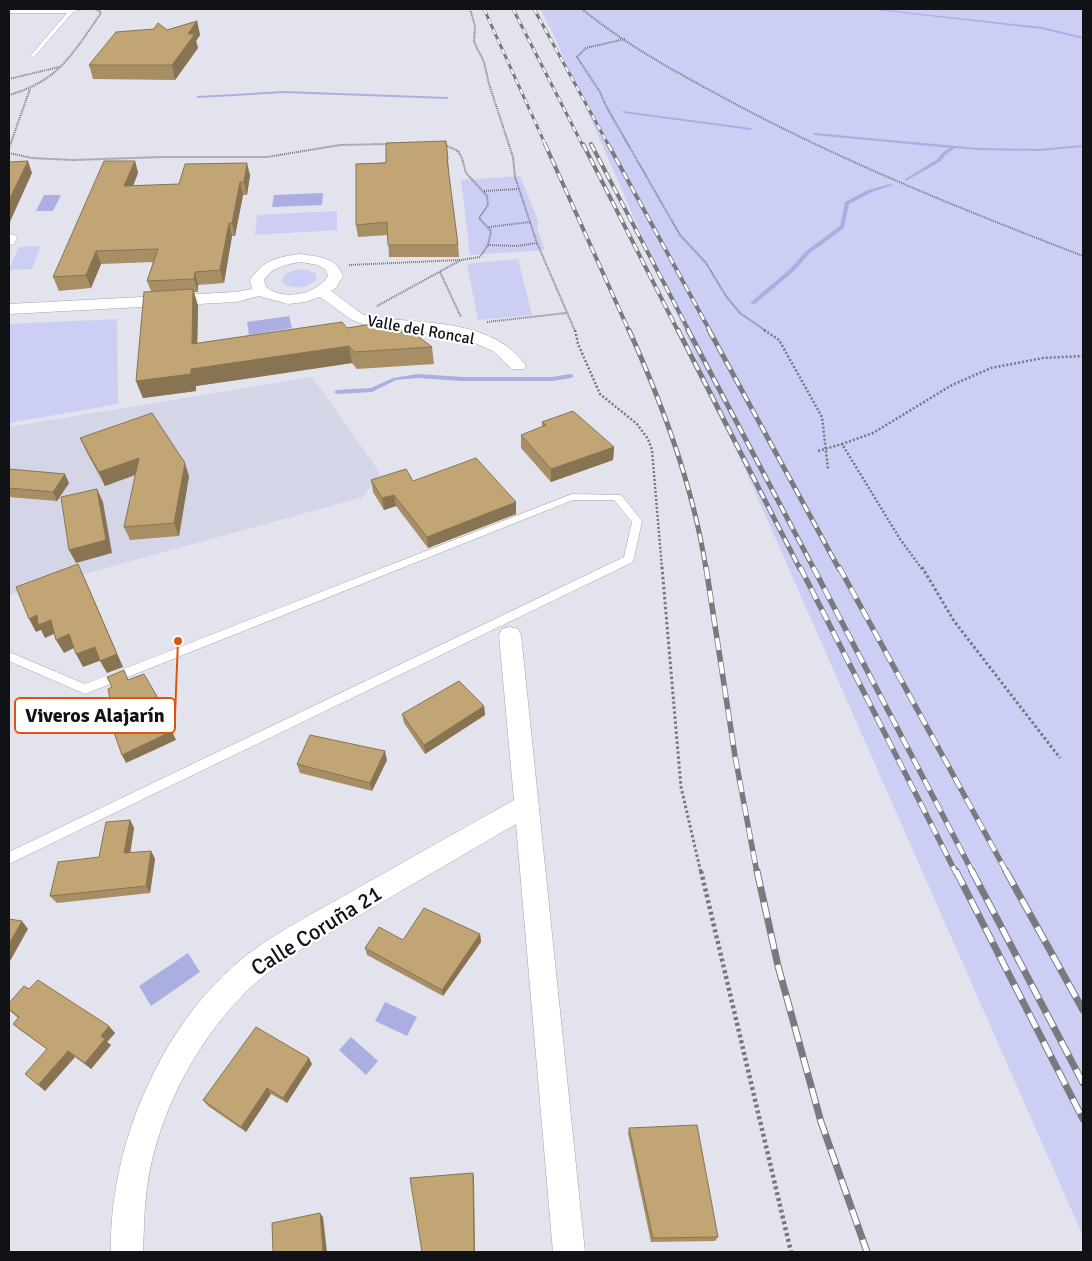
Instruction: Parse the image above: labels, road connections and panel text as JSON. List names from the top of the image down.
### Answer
{
  "streets": {
    "street": ["Valle del Roncal", "Calle Coruña 21"]
  },
  "places": ["Viveros Alajarín"]
}
